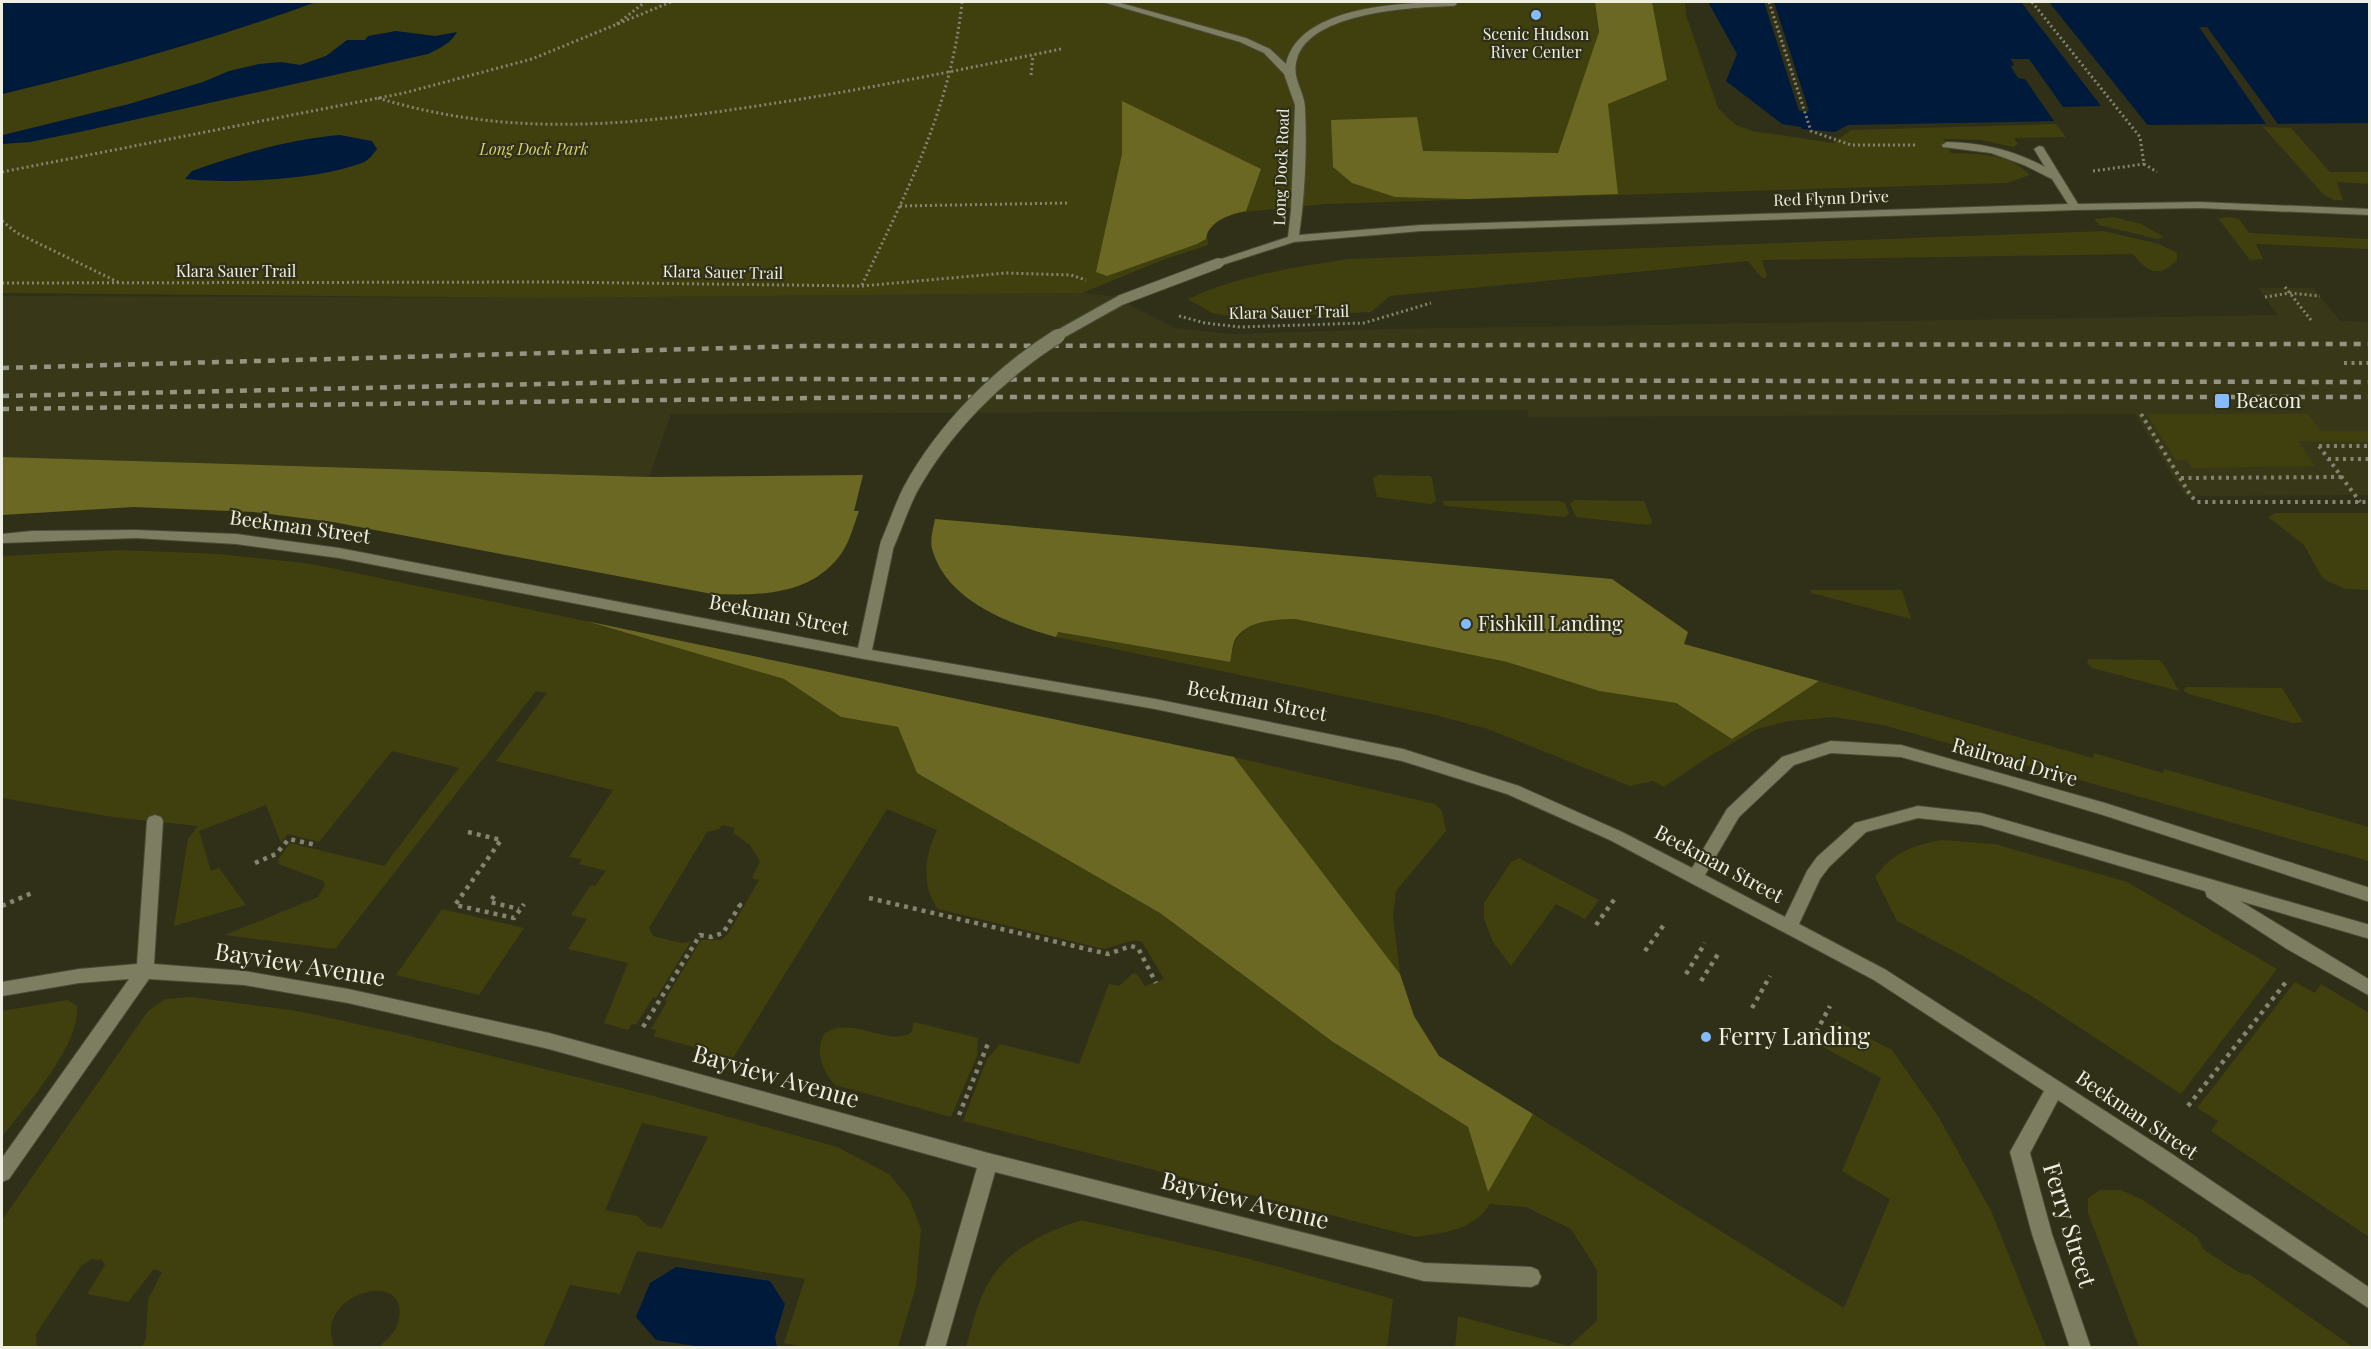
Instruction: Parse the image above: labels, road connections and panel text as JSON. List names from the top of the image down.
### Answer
{
  "streets": {
    "street": [
      "Long Dock Road",
      "Red Flynn Drive",
      "Beekman Street",
      "Railroad Drive",
      "Bayview Avenue",
      "Ferry Street"
    ],
    "path": ["Klara Sauer Trail"]
  },
  "crossings": [
    ["Long Dock Road", "Red Flynn Drive"],
    ["Long Dock Road", "Beekman Street"],
    ["Beekman Street", "Railroad Drive"],
    ["Beekman Street", "Ferry Street"]
  ],
  "parks": ["Long Dock Park"],
  "places": {
    "other": ["Scenic Hudson River Center", "Fishkill Landing", "Ferry Landing"],
    "transit": ["Beacon"]
  }
}
